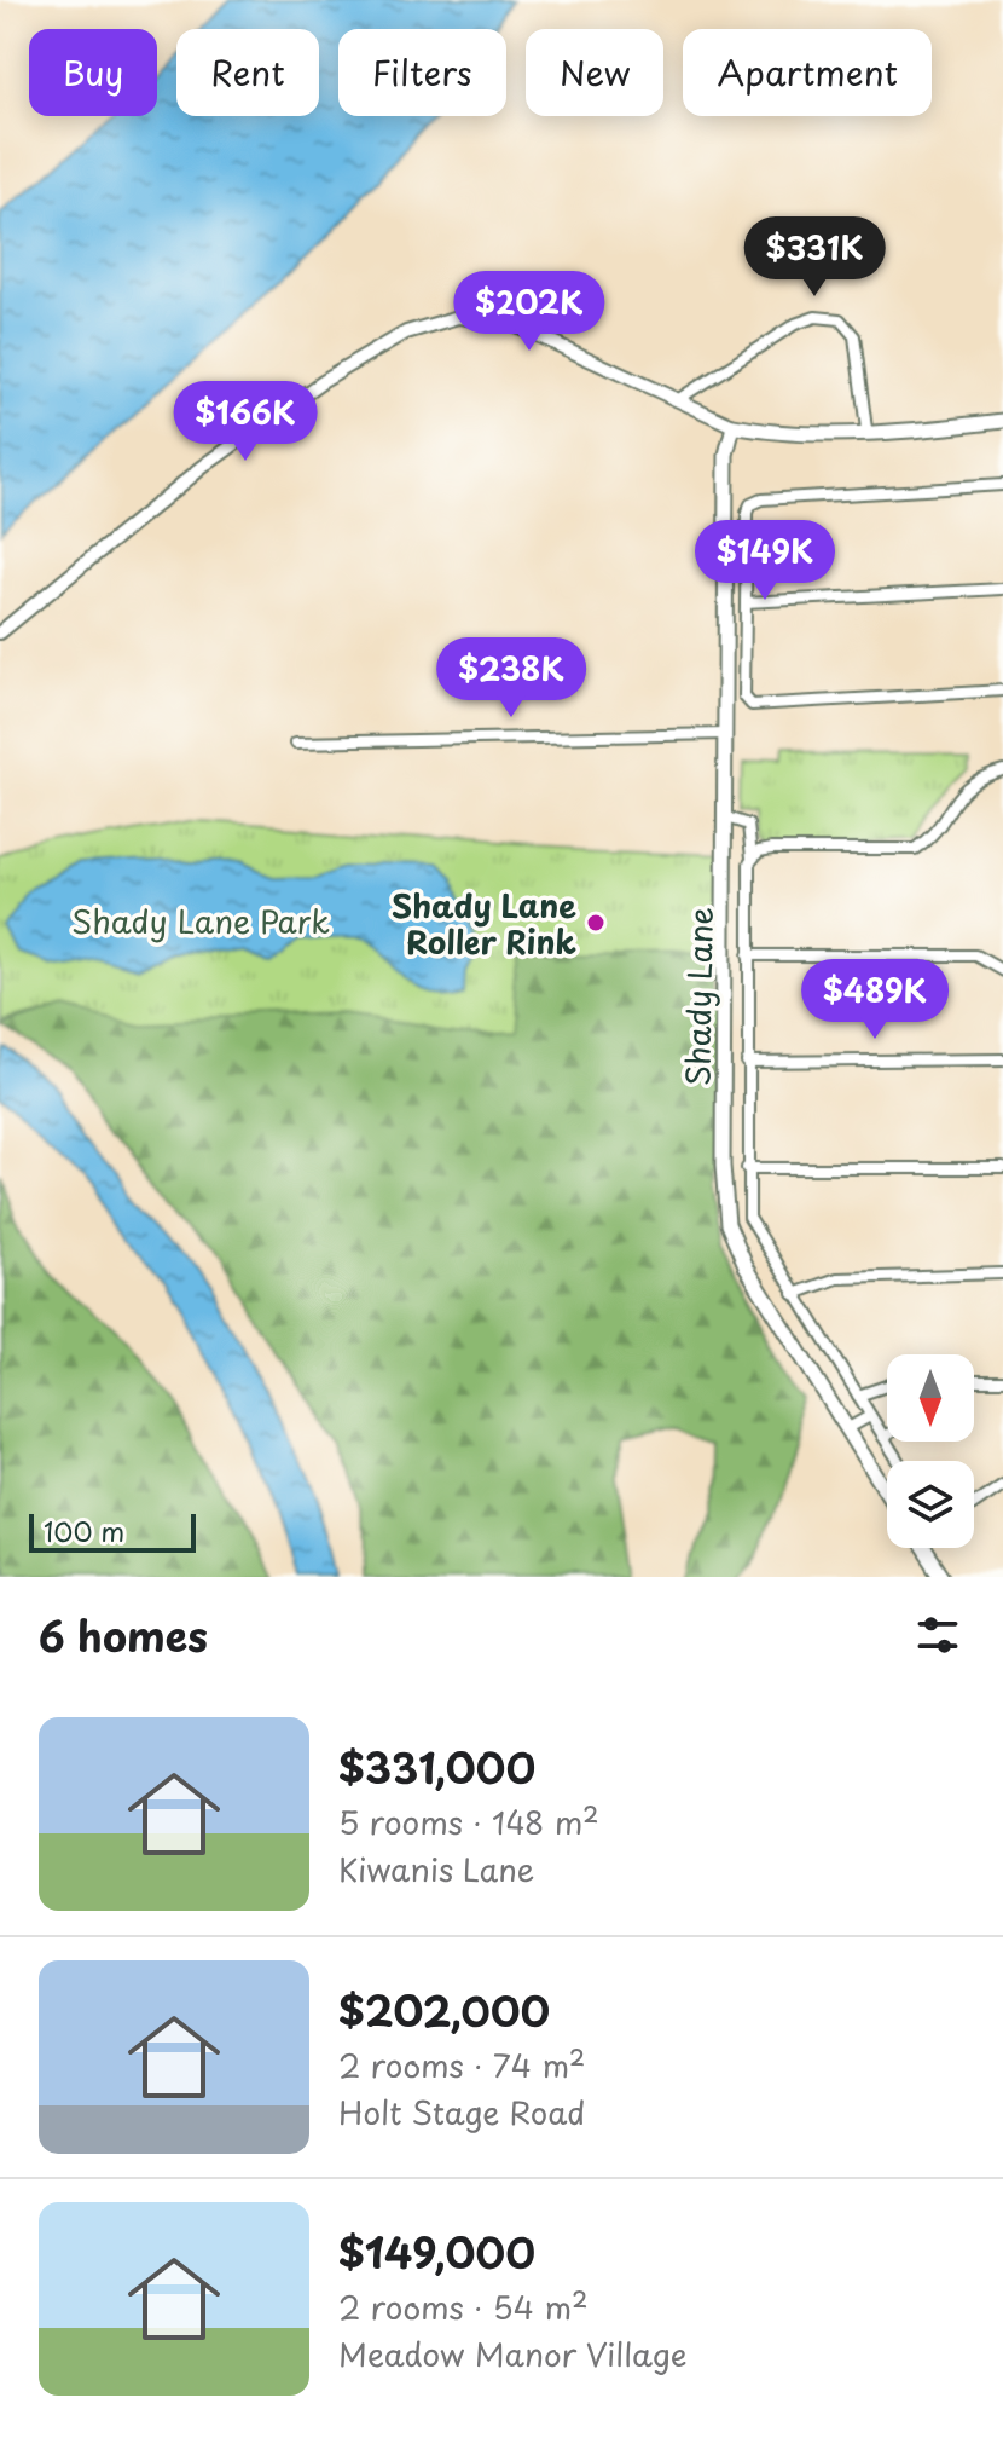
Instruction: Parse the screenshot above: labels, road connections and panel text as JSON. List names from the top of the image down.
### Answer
{
  "streets": {
    "main road": ["Shady Lane"]
  },
  "parks": ["Shady Lane Park"],
  "places": ["Shady Lane Roller Rink"],
  "scale_bar": "100 m",
  "north": "bottom",
  "page": {
    "chip": [
      "Buy",
      "Rent",
      "Filters",
      "New",
      "Apartment"
    ],
    "price": [
      "$331K",
      "$202K",
      "$166K",
      "$149K",
      "$238K",
      "$489K"
    ],
    "scale": "100 m",
    "heading": "6 homes",
    "list": [
      {
        "name": "$331,000",
        "note": "5 rooms · 148 m² · Kiwanis Lane"
      },
      {
        "name": "$202,000",
        "note": "2 rooms · 74 m² · Holt Stage Road"
      },
      {
        "name": "$149,000",
        "note": "2 rooms · 54 m² · Meadow Manor Village"
      }
    ]
  }
}
